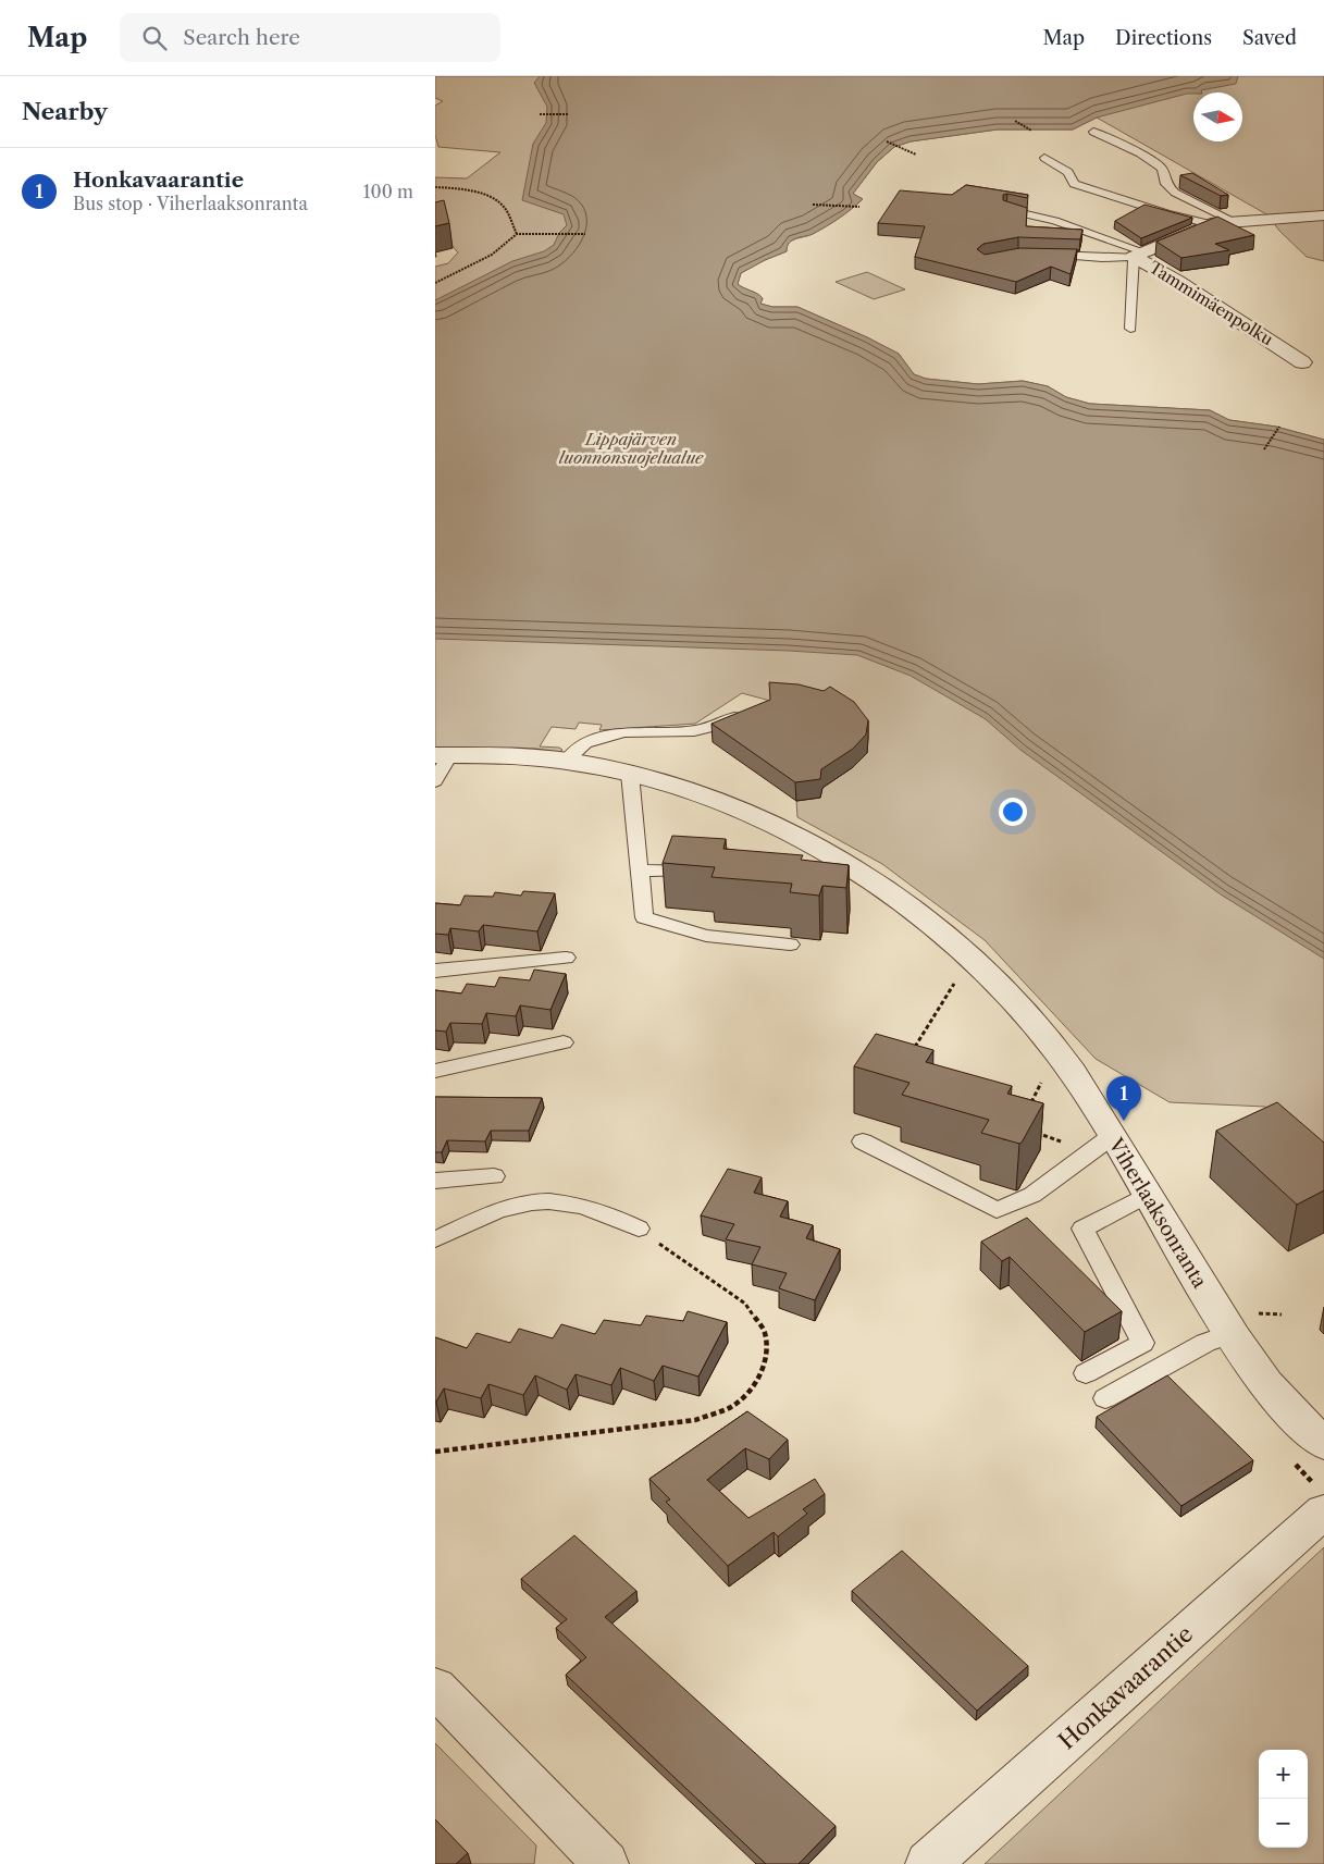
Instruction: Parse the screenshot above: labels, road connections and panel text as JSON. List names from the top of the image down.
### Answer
{
  "streets": {
    "street": ["Tammimäenpolku", "Viherlaaksonranta", "Honkavaarantie"]
  },
  "parks": ["Lippajärven luonnonsuojelualue"],
  "north": "right",
  "page": {
    "header": "Map",
    "search": "Search here",
    "nav": ["Map", "Directions", "Saved"],
    "heading": "Nearby",
    "list": [
      {
        "mark": "1",
        "name": "Honkavaarantie",
        "note": "Bus stop · Viherlaaksonranta",
        "value": "100 m"
      }
    ],
    "pins": "1",
    "map_buttons": ["+", "−"]
  }
}
